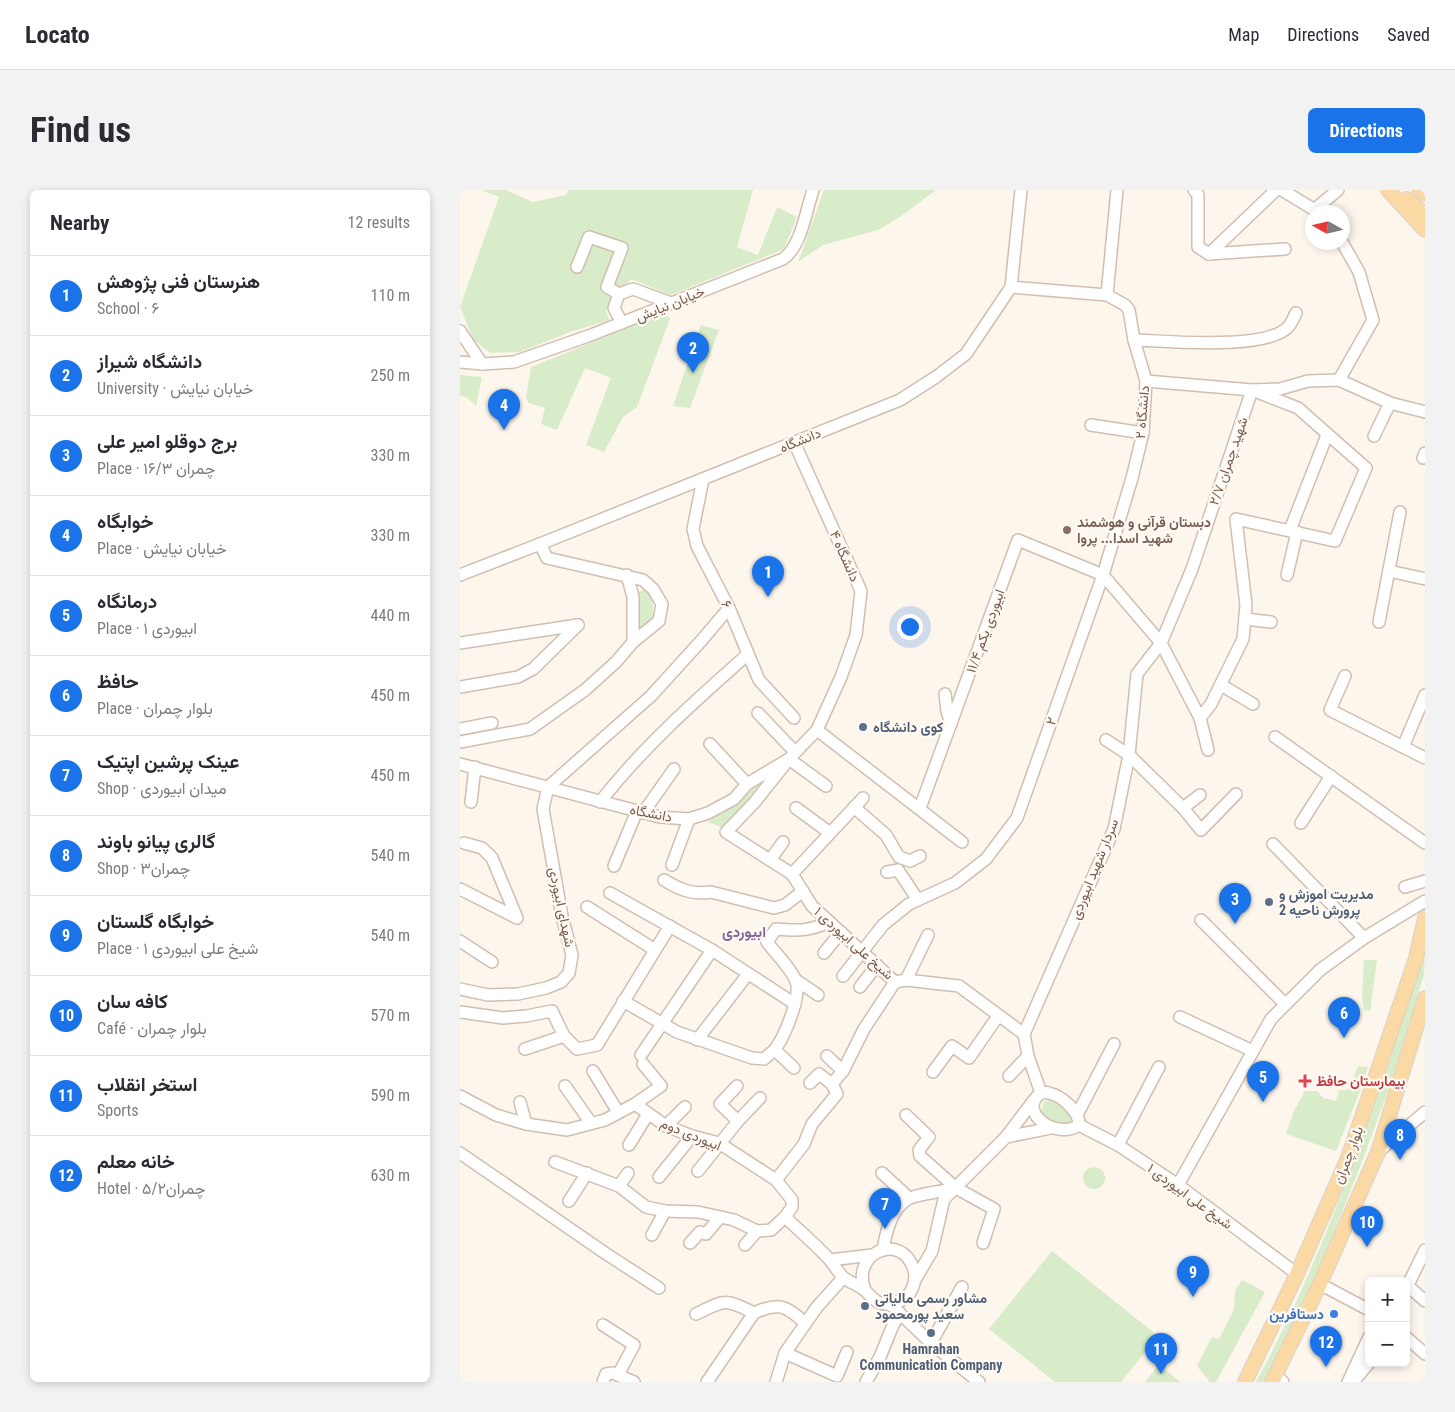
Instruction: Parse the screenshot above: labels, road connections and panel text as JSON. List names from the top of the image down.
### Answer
{
  "streets": {
    "main road": ["بلوار چمران"],
    "street": [
      "خیابان نیایش",
      "۲ دانشگاه",
      "دانشگاه",
      "۲/۷ شهید چمران",
      "۴ دانشگاه",
      "۶",
      "۱۱/۴ ابیوردی یکم",
      "۲",
      "سردار شهید ابیوردی",
      "شهدای ابیوردی",
      "شیخ علی ابیوردی ۱",
      "ابیوردی دوم"
    ]
  },
  "crossings": [
    ["۲ دانشگاه", "دانشگاه"],
    ["۲ دانشگاه", "۱۱/۴ ابیوردی یکم"],
    ["۲ دانشگاه", "۲"],
    ["دانشگاه", "۴ دانشگاه"],
    ["دانشگاه", "۶"],
    ["دانشگاه", "شهدای ابیوردی"],
    ["دانشگاه", "شیخ علی ابیوردی ۱"],
    ["۲/۷ شهید چمران", "سردار شهید ابیوردی"],
    ["۱۱/۴ ابیوردی یکم", "۲"],
    ["۲", "شیخ علی ابیوردی ۱"],
    ["سردار شهید ابیوردی", "شیخ علی ابیوردی ۱"],
    ["شیخ علی ابیوردی ۱", "بلوار چمران"]
  ],
  "districts": ["ابیوردی"],
  "places": {
    "other": [
      "دبستان قرآنی و هوشمند شهید اسدا... پروا",
      "کوی دانشگاه",
      "مدیریت اموزش و پرورش ناحیه 2",
      "مشاور رسمی مالیاتی سعید پورمحمود",
      "دستافرین",
      "Hamrahan Communication Company"
    ],
    "health": ["بیمارستان حافظ"]
  },
  "north": "left",
  "page": {
    "header": "Locato",
    "nav": ["Map", "Directions", "Saved"],
    "buttons": "Directions",
    "title": "Find us",
    "heading": ["Nearby", "12 results"],
    "list": [
      {
        "mark": "1",
        "name": "هنرستان فنی پژوهش",
        "note": "School · ۶",
        "value": "110 m"
      },
      {
        "mark": "2",
        "name": "دانشگاه شیراز",
        "note": "University · خیابان نیایش",
        "value": "250 m"
      },
      {
        "mark": "3",
        "name": "برج دوقلو امیر علی",
        "note": "Place · ۱۶/۳ چمران",
        "value": "330 m"
      },
      {
        "mark": "4",
        "name": "خوابگاه",
        "note": "Place · خیابان نیایش",
        "value": "330 m"
      },
      {
        "mark": "5",
        "name": "درمانگاه",
        "note": "Place · ۱ ابیوردی",
        "value": "440 m"
      },
      {
        "mark": "6",
        "name": "حافظ",
        "note": "Place · بلوار چمران",
        "value": "450 m"
      },
      {
        "mark": "7",
        "name": "عینک پرشین اپتیک",
        "note": "Shop · میدان ابیوردی",
        "value": "450 m"
      },
      {
        "mark": "8",
        "name": "گالری پیانو باوند",
        "note": "Shop · چمران۳",
        "value": "540 m"
      },
      {
        "mark": "9",
        "name": "خوابگاه گلستان",
        "note": "Place · شیخ علی ابیوردی ۱",
        "value": "540 m"
      },
      {
        "mark": "10",
        "name": "کافه سان",
        "note": "Café · بلوار چمران",
        "value": "570 m"
      },
      {
        "mark": "11",
        "name": "استخر انقلاب",
        "note": "Sports",
        "value": "590 m"
      },
      {
        "mark": "12",
        "name": "خانه معلم",
        "note": "Hotel · چمران۵/۲",
        "value": "630 m"
      }
    ],
    "pins": [
      "2",
      "4",
      "1",
      "3",
      "6",
      "5",
      "8",
      "7",
      "10",
      "9",
      "12",
      "11"
    ],
    "map_buttons": ["+", "−"]
  }
}
